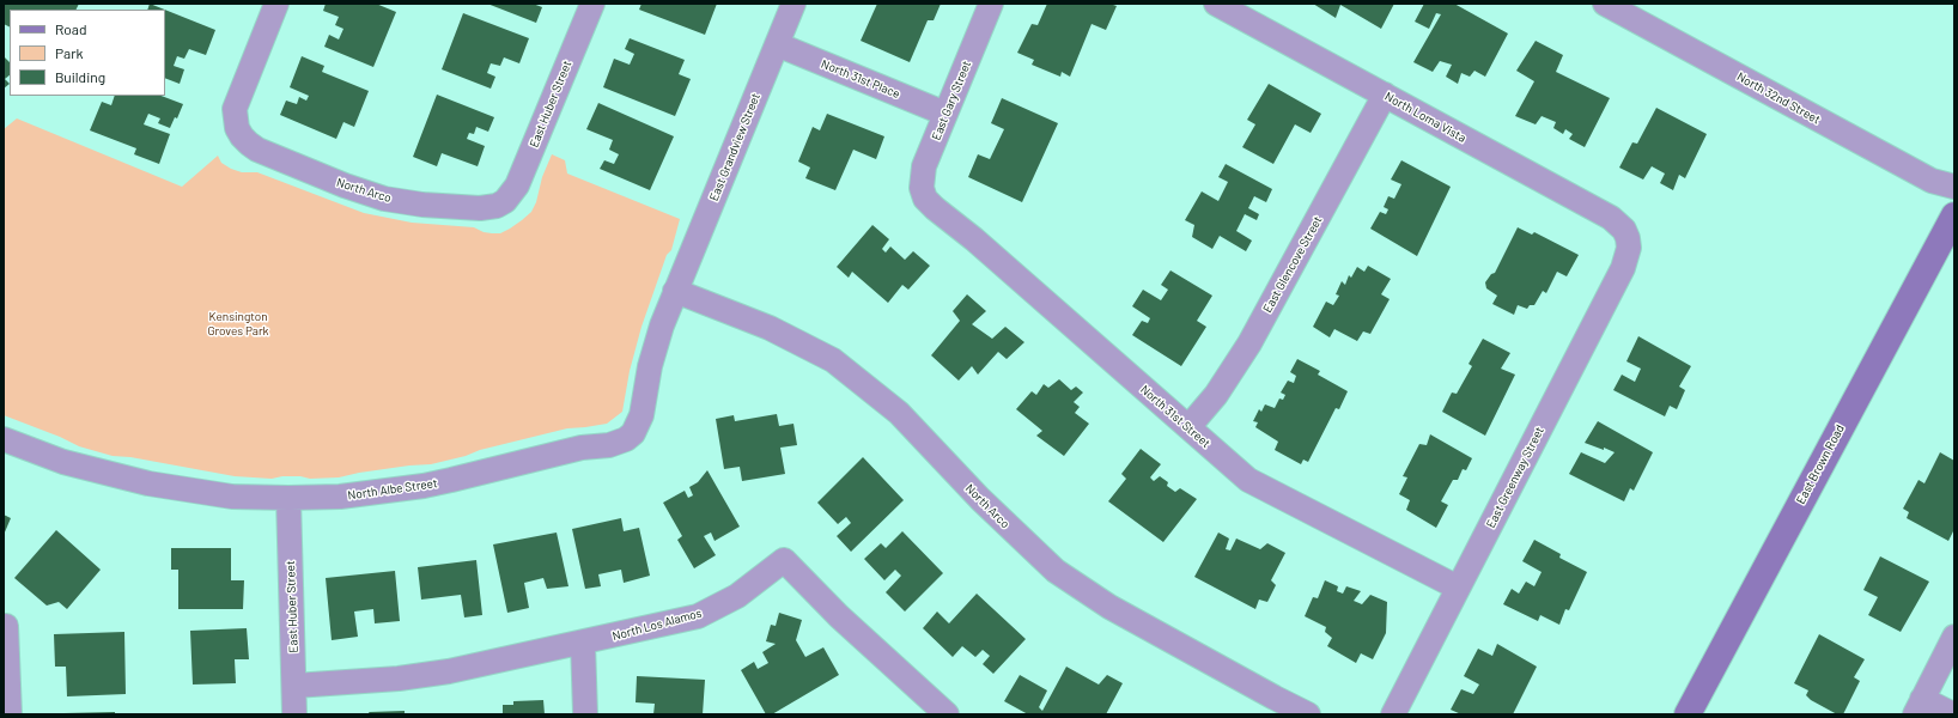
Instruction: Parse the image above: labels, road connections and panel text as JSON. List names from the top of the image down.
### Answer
{
  "streets": {
    "main road": ["East Brown Road"],
    "street": [
      "North 31st Place",
      "North 32nd Street",
      "East Gary Street",
      "East Huber Street",
      "North Loma Vista",
      "East Grandview Street",
      "North Arco",
      "East Glencove Street",
      "North 31st Street",
      "East Greenway Street",
      "North Albe Street",
      "North Los Alamos"
    ]
  },
  "crossings": [
    ["North 31st Place", "East Gary Street"],
    ["North 31st Place", "East Grandview Street"],
    ["East Gary Street", "North 31st Street"],
    ["East Huber Street", "North Arco"],
    ["East Huber Street", "North Albe Street"],
    ["East Huber Street", "North Los Alamos"],
    ["North Loma Vista", "East Glencove Street"],
    ["North Loma Vista", "East Greenway Street"],
    ["East Grandview Street", "North Arco"],
    ["East Grandview Street", "North Albe Street"],
    ["North Arco", "North Albe Street"],
    ["East Glencove Street", "North 31st Street"],
    ["North 31st Street", "East Greenway Street"]
  ],
  "parks": ["Kensington Groves Park"],
  "legend": ["Road", "Park", "Building"]
}
